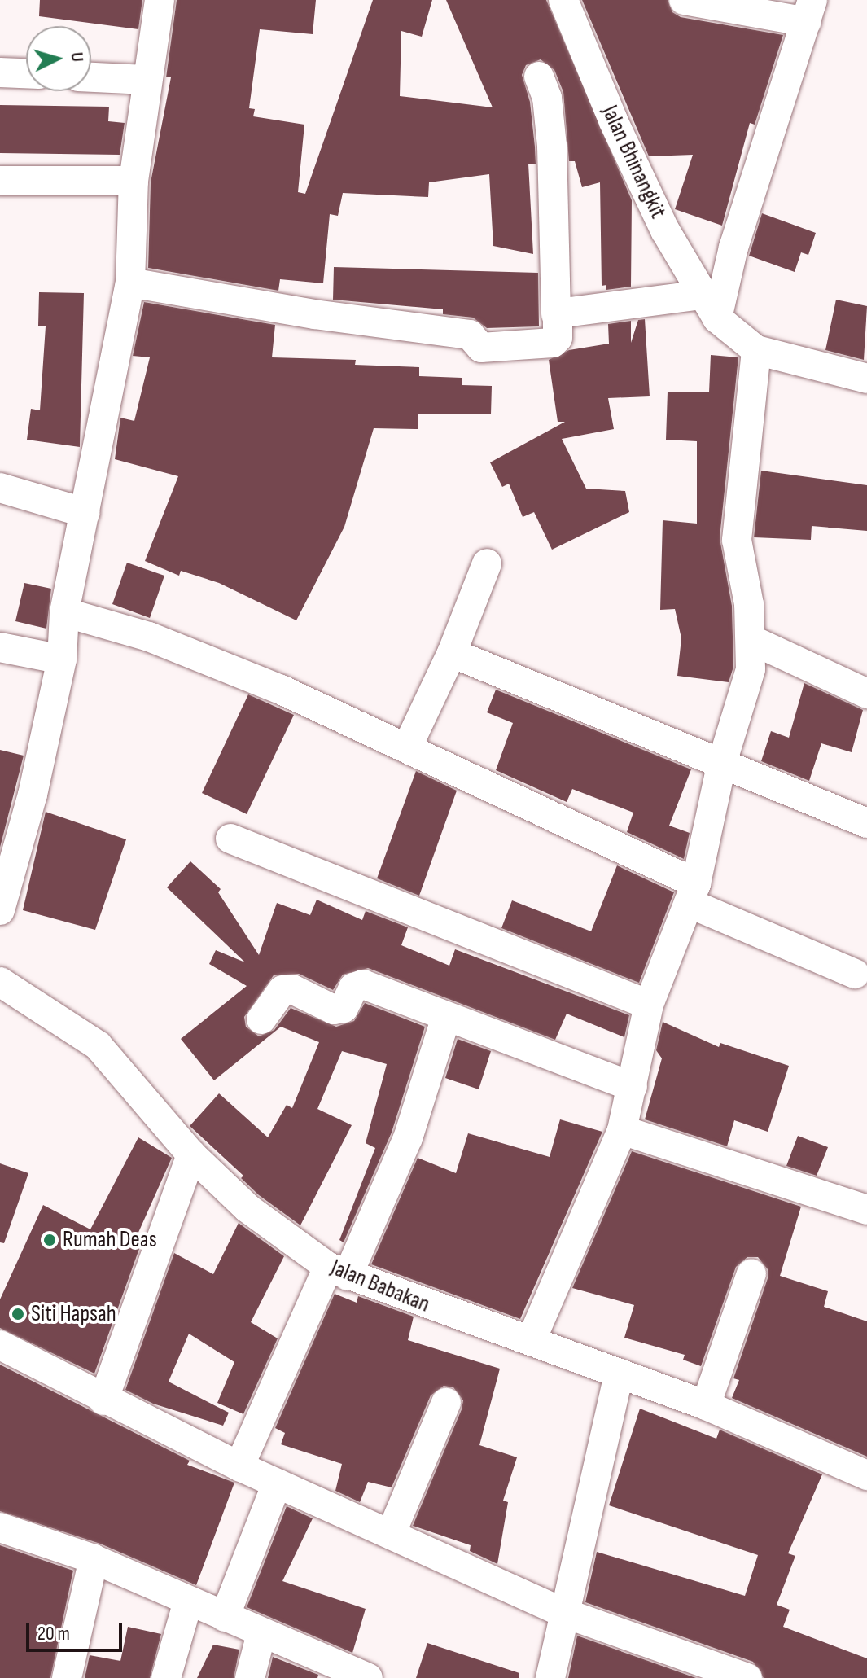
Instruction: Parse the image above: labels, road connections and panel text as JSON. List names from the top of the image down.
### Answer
{
  "streets": {
    "street": ["Jalan Bhinangkit", "Jalan Babakan"]
  },
  "places": ["Rumah Deas", "Siti Hapsah"],
  "scale_bar": "20 m",
  "north": "right"
}
